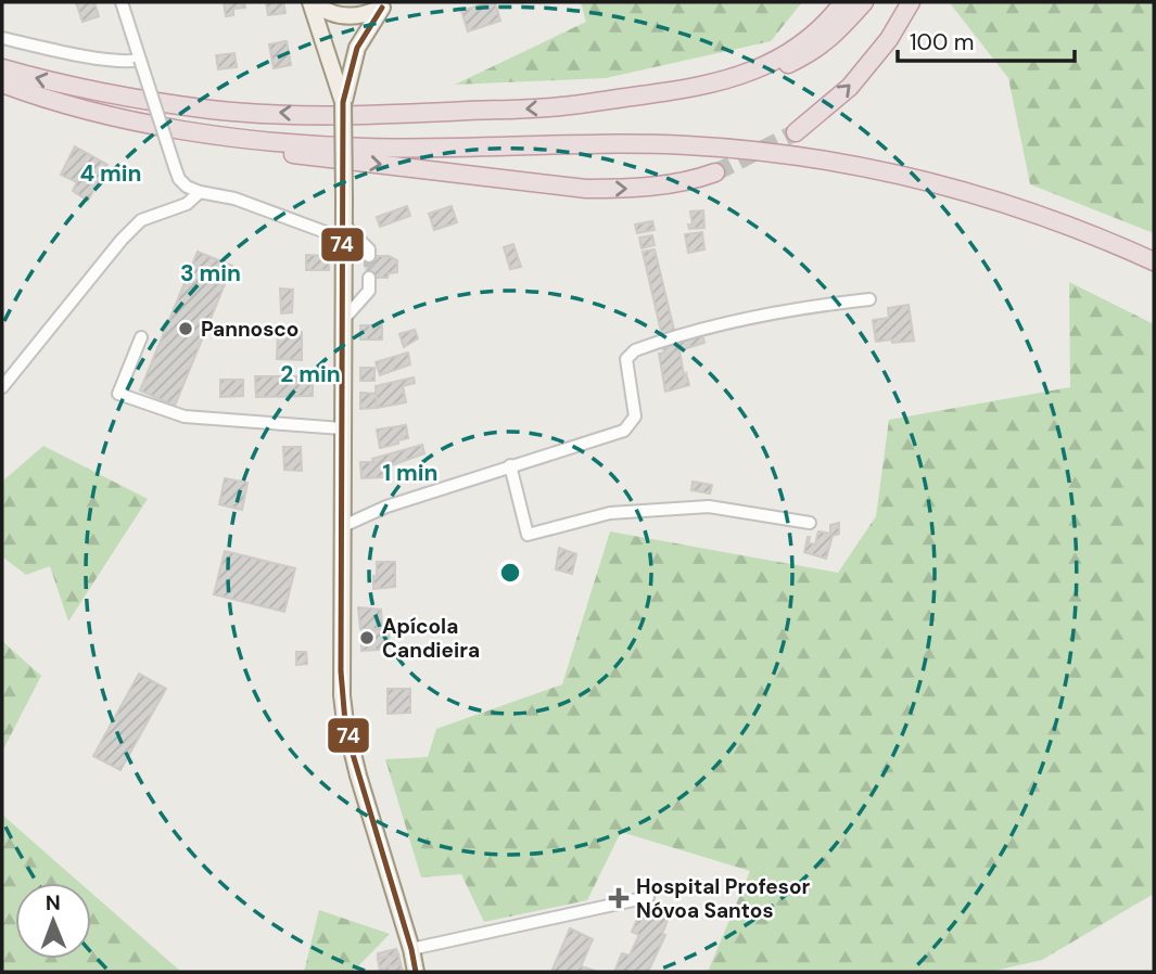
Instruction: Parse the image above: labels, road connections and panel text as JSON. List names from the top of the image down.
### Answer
{
  "places": {
    "other": ["Pannosco", "Apícola Candieira"],
    "health": ["Hospital Profesor Nóvoa Santos"]
  },
  "lines": ["transit line 74"],
  "scale_bar": "100 m",
  "north": "top",
  "rings": [
    "4 min",
    "3 min",
    "2 min",
    "1 min"
  ]
}
